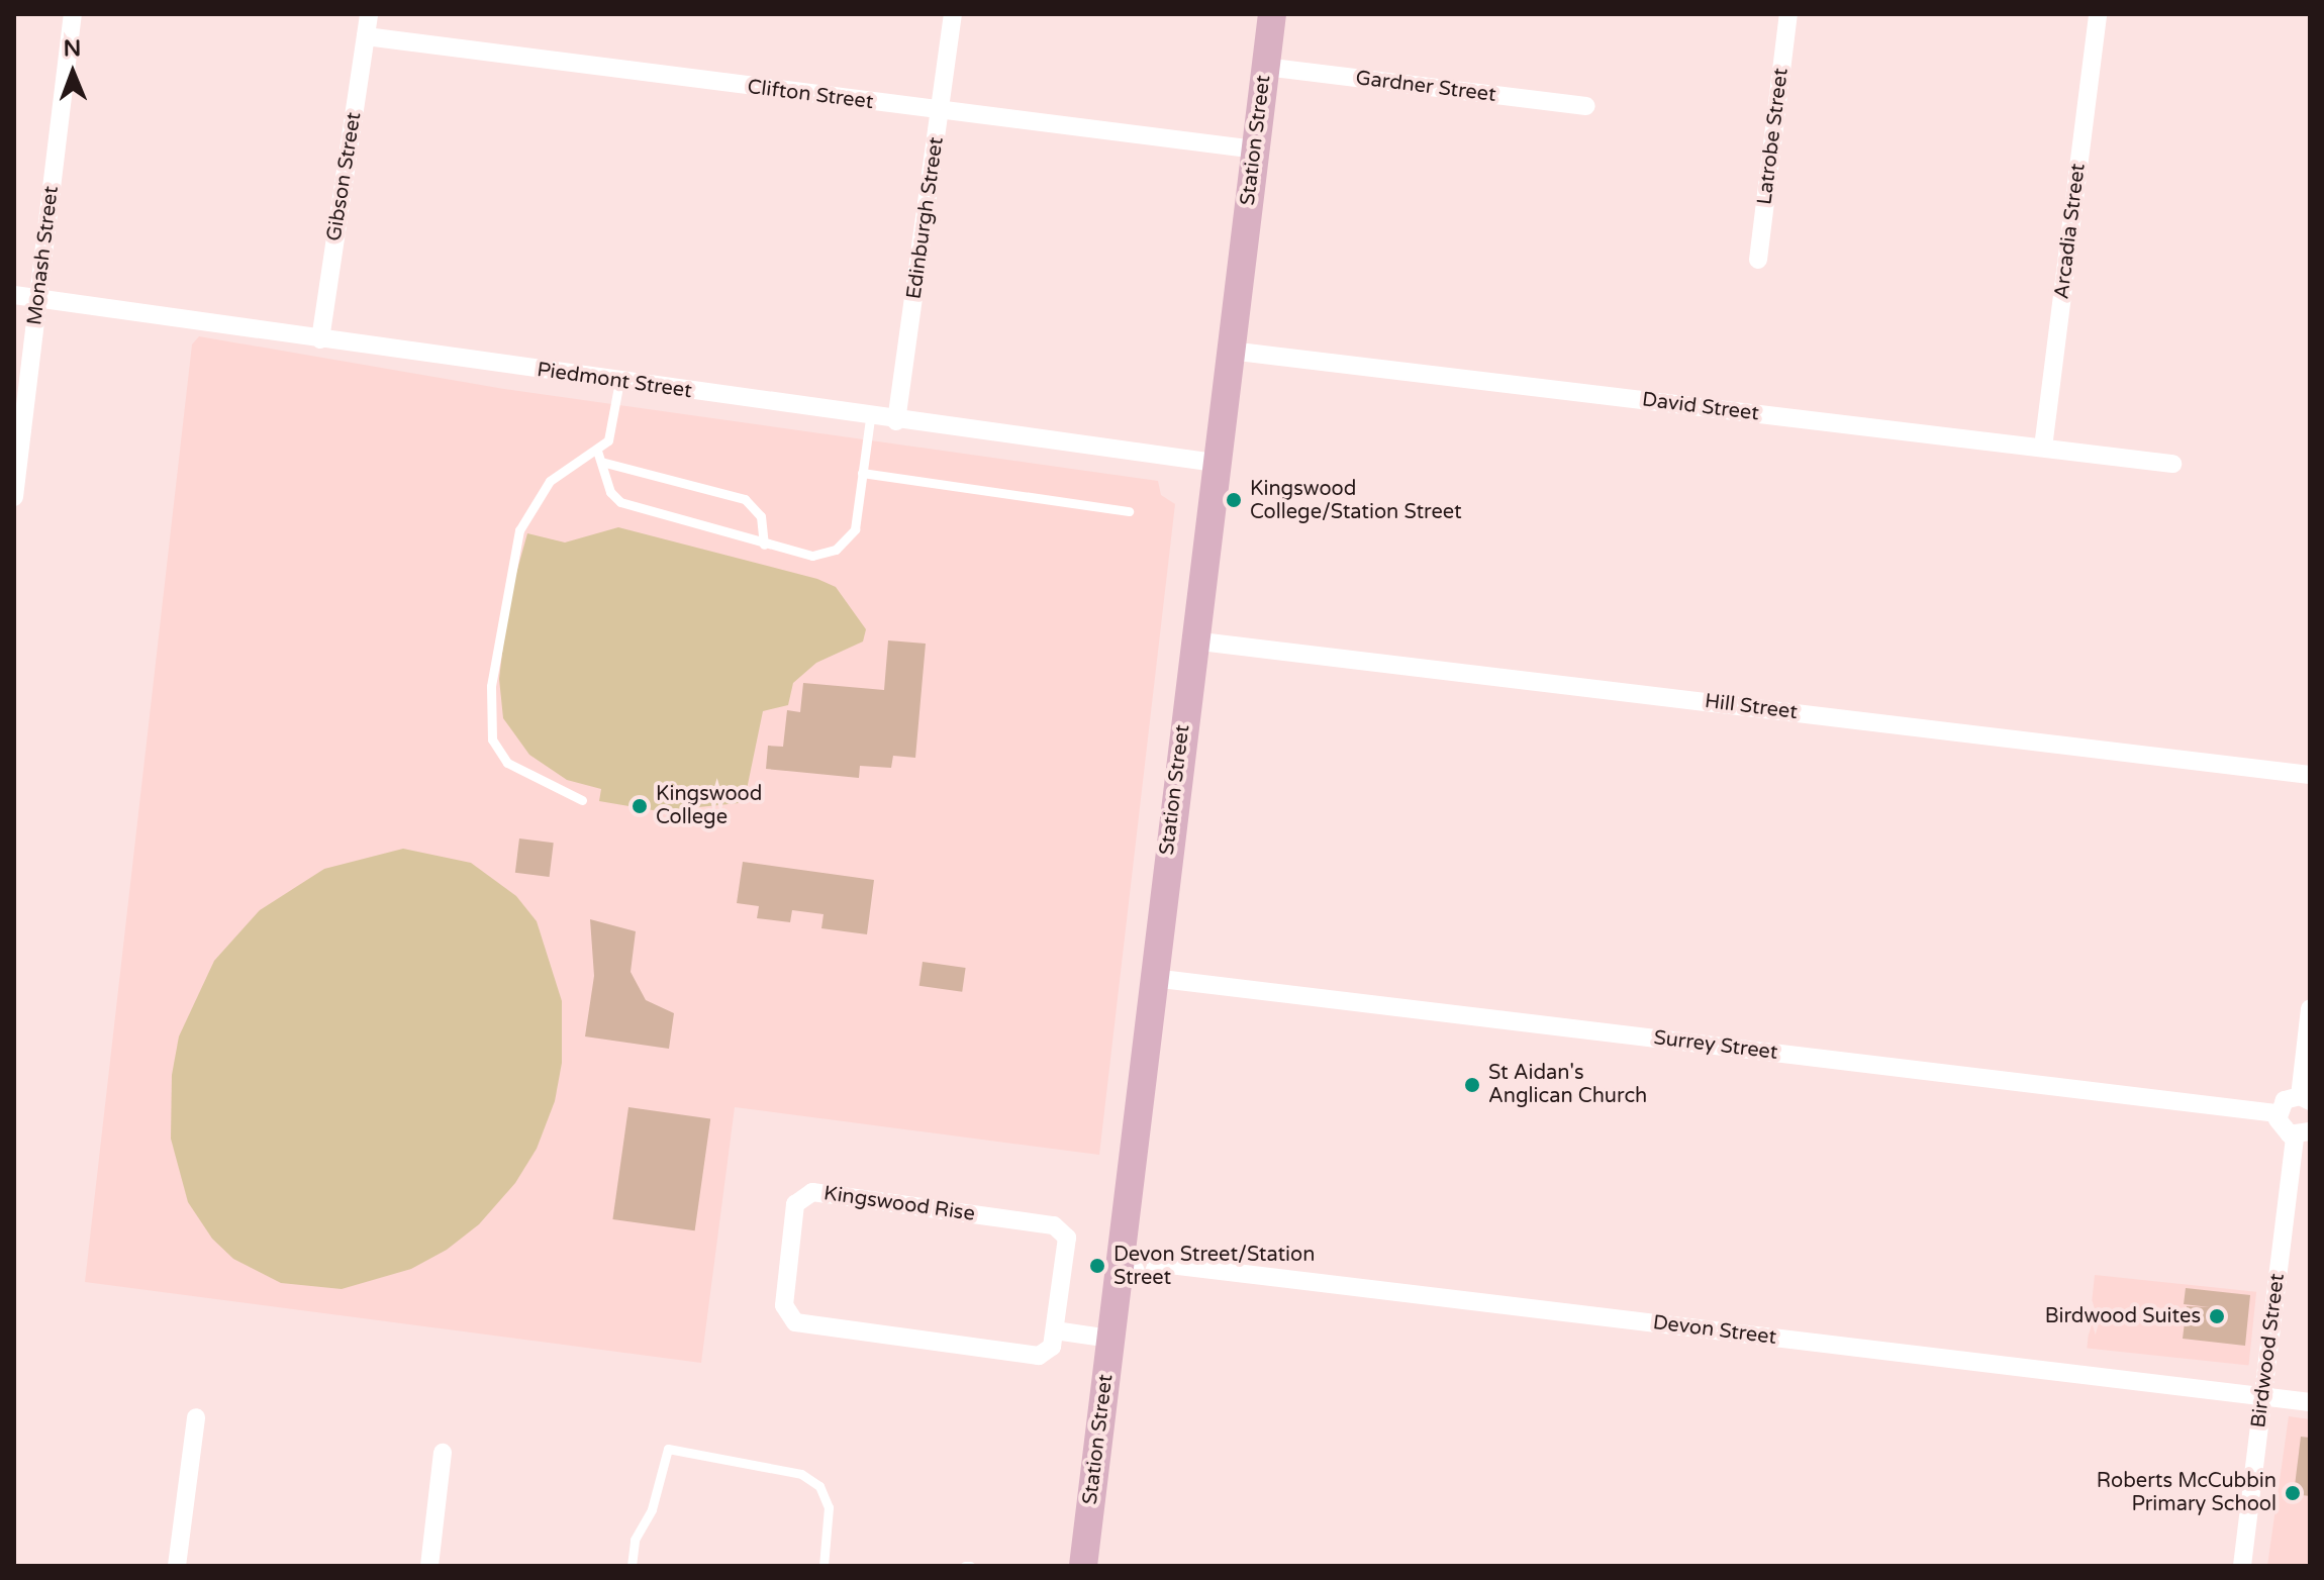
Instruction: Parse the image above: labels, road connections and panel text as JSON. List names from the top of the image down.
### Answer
{
  "streets": {
    "main road": ["Station Street"],
    "street": [
      "Gardner Street",
      "Clifton Street",
      "Latrobe Street",
      "Gibson Street",
      "Edinburgh Street",
      "Arcadia Street",
      "Monash Street",
      "Piedmont Street",
      "David Street",
      "Hill Street",
      "Surrey Street",
      "Kingswood Rise",
      "Devon Street",
      "Birdwood Street"
    ]
  },
  "crossings": [
    ["Gardner Street", "Station Street"],
    ["Clifton Street", "Station Street"],
    ["Clifton Street", "Gibson Street"],
    ["Clifton Street", "Edinburgh Street"],
    ["Station Street", "Piedmont Street"],
    ["Station Street", "David Street"],
    ["Station Street", "Hill Street"],
    ["Station Street", "Surrey Street"],
    ["Station Street", "Devon Street"],
    ["Gibson Street", "Piedmont Street"],
    ["Edinburgh Street", "Piedmont Street"],
    ["Arcadia Street", "David Street"],
    ["Monash Street", "Piedmont Street"],
    ["Devon Street", "Birdwood Street"]
  ],
  "places": [
    "Kingswood College/Station Street",
    "Kingswood College",
    "St Aidan's Anglican Church",
    "Devon Street/Station Street",
    "Birdwood Suites",
    "Roberts McCubbin Primary School"
  ],
  "north": "top"
}
